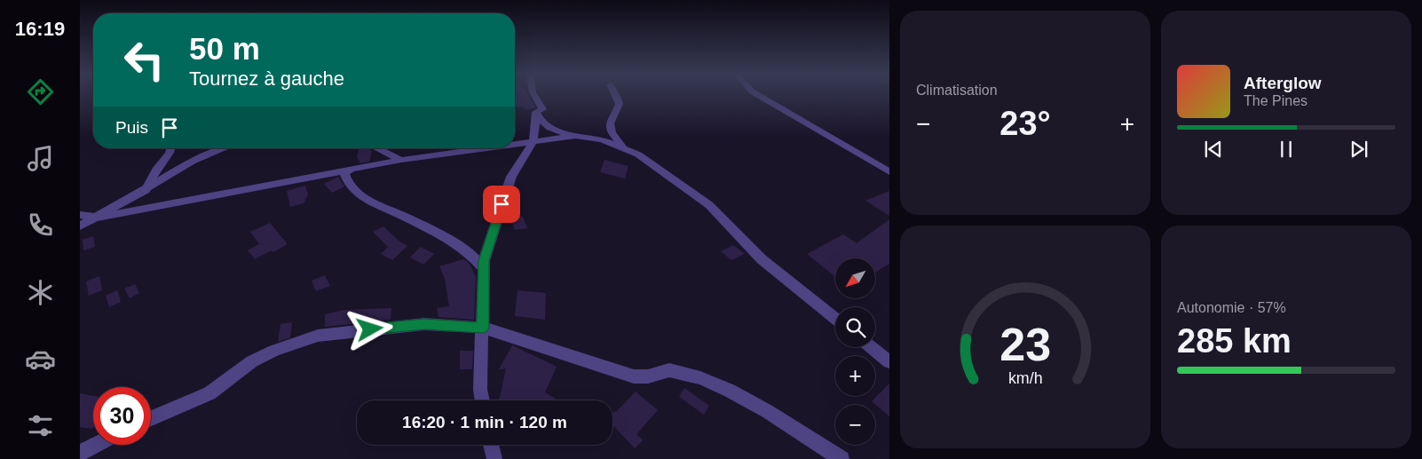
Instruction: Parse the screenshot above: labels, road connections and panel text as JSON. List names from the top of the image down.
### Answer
{
  "north": "bottom left",
  "page": {
    "tabs": "16:19",
    "tile": [
      "Climatisation",
      ["Autonomie · 57%", "285 km"]
    ],
    "turn": ["50 m", "Tournez à gauche"],
    "song": ["Afterglow", "The Pines"],
    "heat": ["−", "23°", "+"],
    "then": "Puis",
    "map_buttons": ["+", "−"],
    "limit": "30",
    "trip": "16:20 · 1 min · 120 m",
    "gauge": ["23", "km/h"]
  }
}
